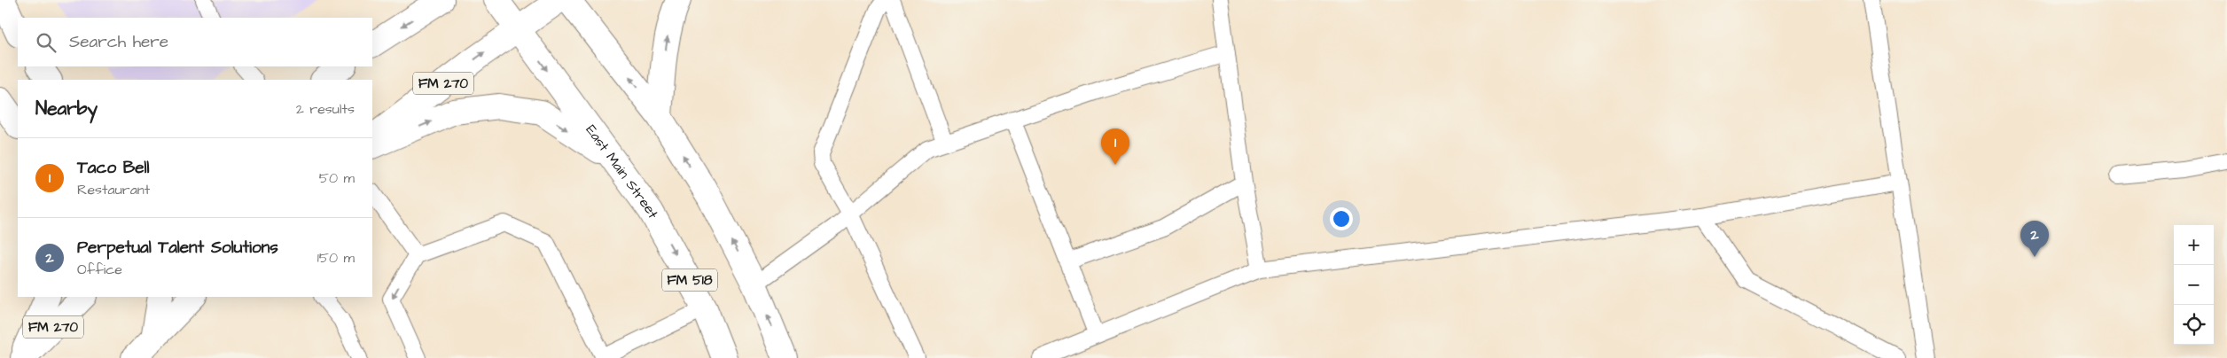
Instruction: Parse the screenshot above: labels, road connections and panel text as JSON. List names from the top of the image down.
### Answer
{
  "streets": {
    "main road": ["FM 270", "East Main Street", "FM 518"]
  },
  "crossings": [
    ["FM 270", "East Main Street"]
  ],
  "page": {
    "search": "Search here",
    "heading": ["Nearby", "2 results"],
    "pins": ["1", "2"],
    "list": [
      {
        "mark": "1",
        "name": "Taco Bell",
        "note": "Restaurant",
        "value": "50 m"
      },
      {
        "mark": "2",
        "name": "Perpetual Talent Solutions",
        "note": "Office",
        "value": "150 m"
      }
    ],
    "map_buttons": ["+", "−"]
  }
}
